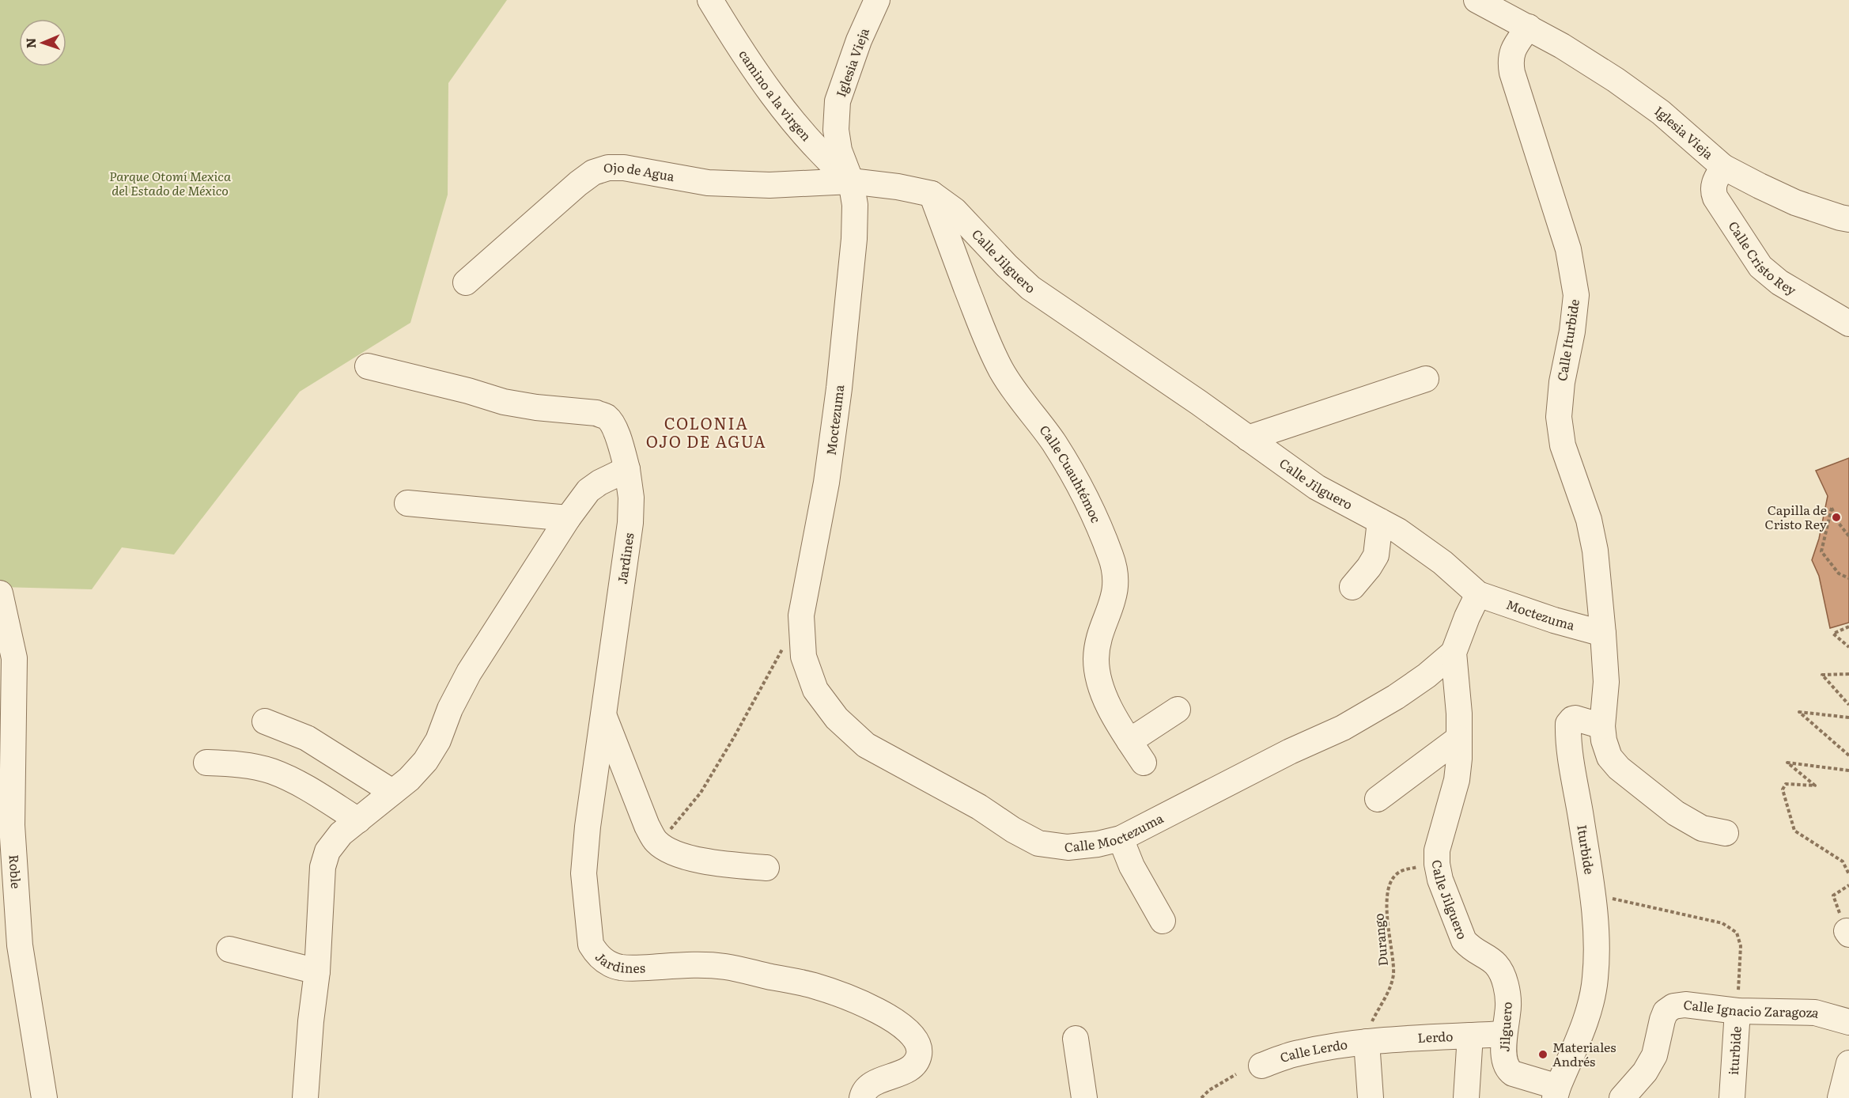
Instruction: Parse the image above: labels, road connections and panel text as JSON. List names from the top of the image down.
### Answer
{
  "streets": {
    "street": [
      "Iglesia Vieja",
      "camino a la virgen",
      "Ojo de Agua",
      "Calle Cristo Rey",
      "Calle Jilguero",
      "Calle Iturbide",
      "Moctezuma",
      "Calle Cuauhtémoc",
      "Jardines",
      "Calle Moctezuma",
      "Iturbide",
      "Roble",
      "Calle Ignacio Zaragoza",
      "Jilguero",
      "Lerdo",
      "iturbide",
      "Calle Lerdo"
    ],
    "path": ["Durango"]
  },
  "crossings": [
    ["Iglesia Vieja", "camino a la virgen"],
    ["Iglesia Vieja", "Ojo de Agua"],
    ["Iglesia Vieja", "Calle Cristo Rey"],
    ["Iglesia Vieja", "Calle Jilguero"],
    ["Iglesia Vieja", "Calle Iturbide"],
    ["Iglesia Vieja", "Moctezuma"],
    ["camino a la virgen", "Ojo de Agua"],
    ["camino a la virgen", "Calle Jilguero"],
    ["camino a la virgen", "Moctezuma"],
    ["Ojo de Agua", "Calle Jilguero"],
    ["Ojo de Agua", "Moctezuma"],
    ["Calle Jilguero", "Moctezuma"],
    ["Calle Jilguero", "Calle Cuauhtémoc"],
    ["Calle Jilguero", "Calle Moctezuma"],
    ["Calle Jilguero", "Durango"],
    ["Calle Jilguero", "Jilguero"],
    ["Calle Iturbide", "Moctezuma"],
    ["Moctezuma", "Calle Moctezuma"],
    ["Iturbide", "Jilguero"],
    ["Iturbide", "iturbide"],
    ["Durango", "Lerdo"],
    ["Durango", "Calle Lerdo"],
    ["Calle Ignacio Zaragoza", "iturbide"],
    ["Jilguero", "Lerdo"],
    ["Lerdo", "Calle Lerdo"]
  ],
  "districts": ["COLONIA OJO DE AGUA"],
  "parks": ["Parque Otomí Mexica del Estado de México"],
  "places": ["Capilla de Cristo Rey", "Materiales Andrés"],
  "north": "left"
}
